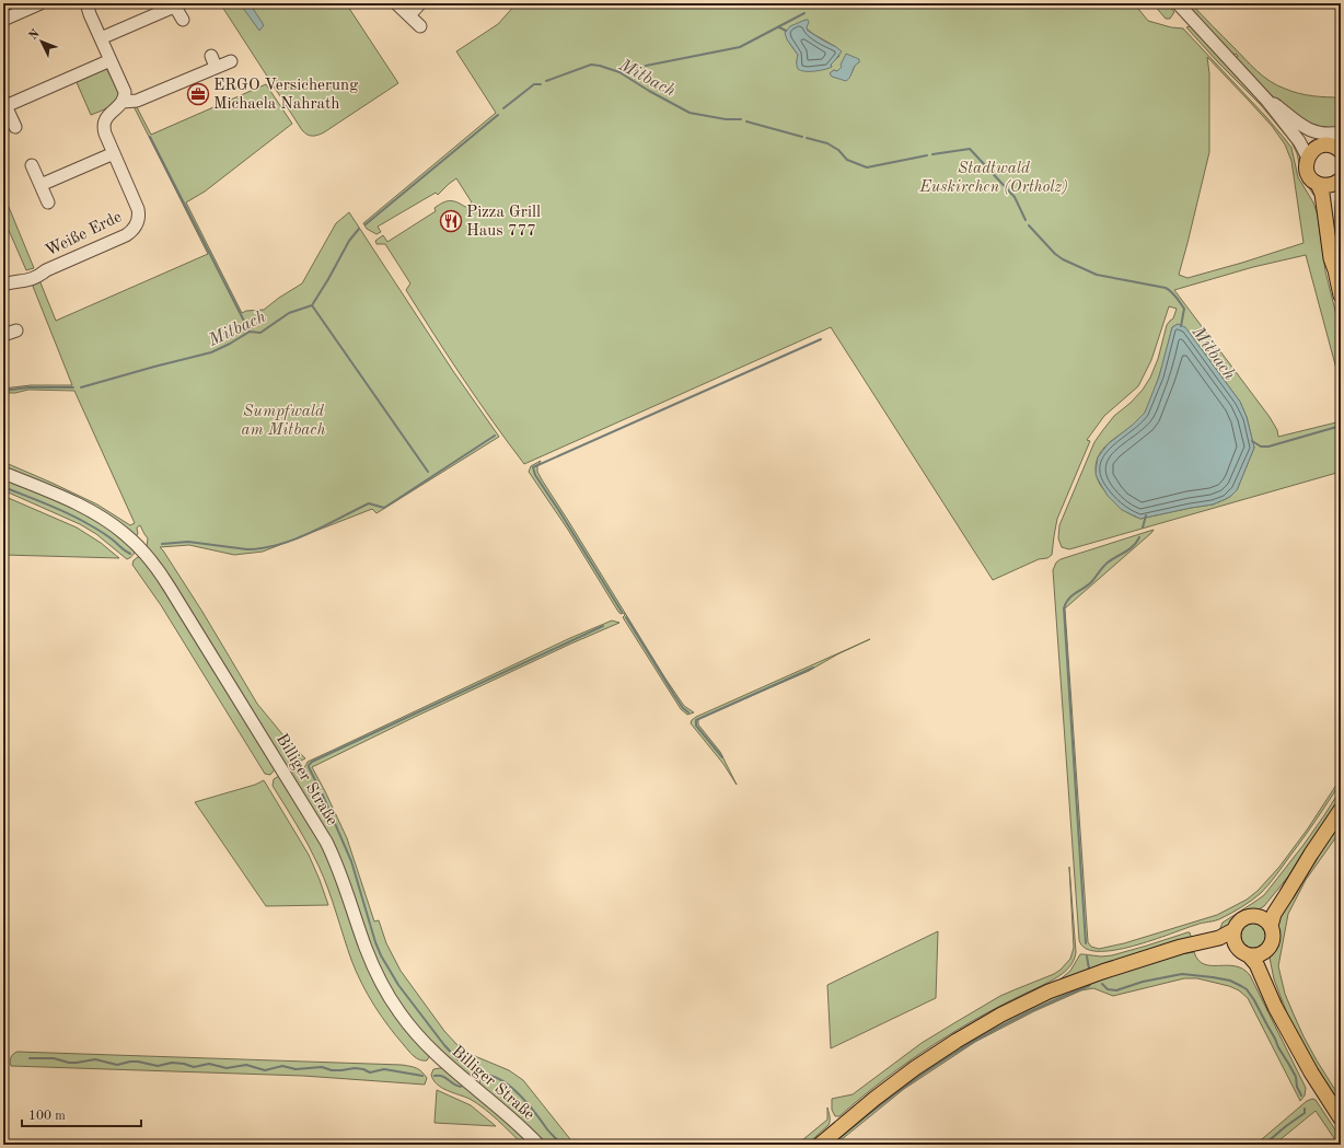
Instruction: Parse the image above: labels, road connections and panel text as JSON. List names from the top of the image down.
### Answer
{
  "streets": {
    "street": ["Weiße Erde", "Billiger Straße"]
  },
  "water": ["Mitbach"],
  "parks": ["Stadtwald Euskirchen (Ortholz)", "Sumpfwald am Mitbach"],
  "places": {
    "office": ["ERGO Versicherung Michaela Nahrath"],
    "restaurant": ["Pizza Grill Haus 777"]
  },
  "scale_bar": "100 m",
  "north": "top left"
}
